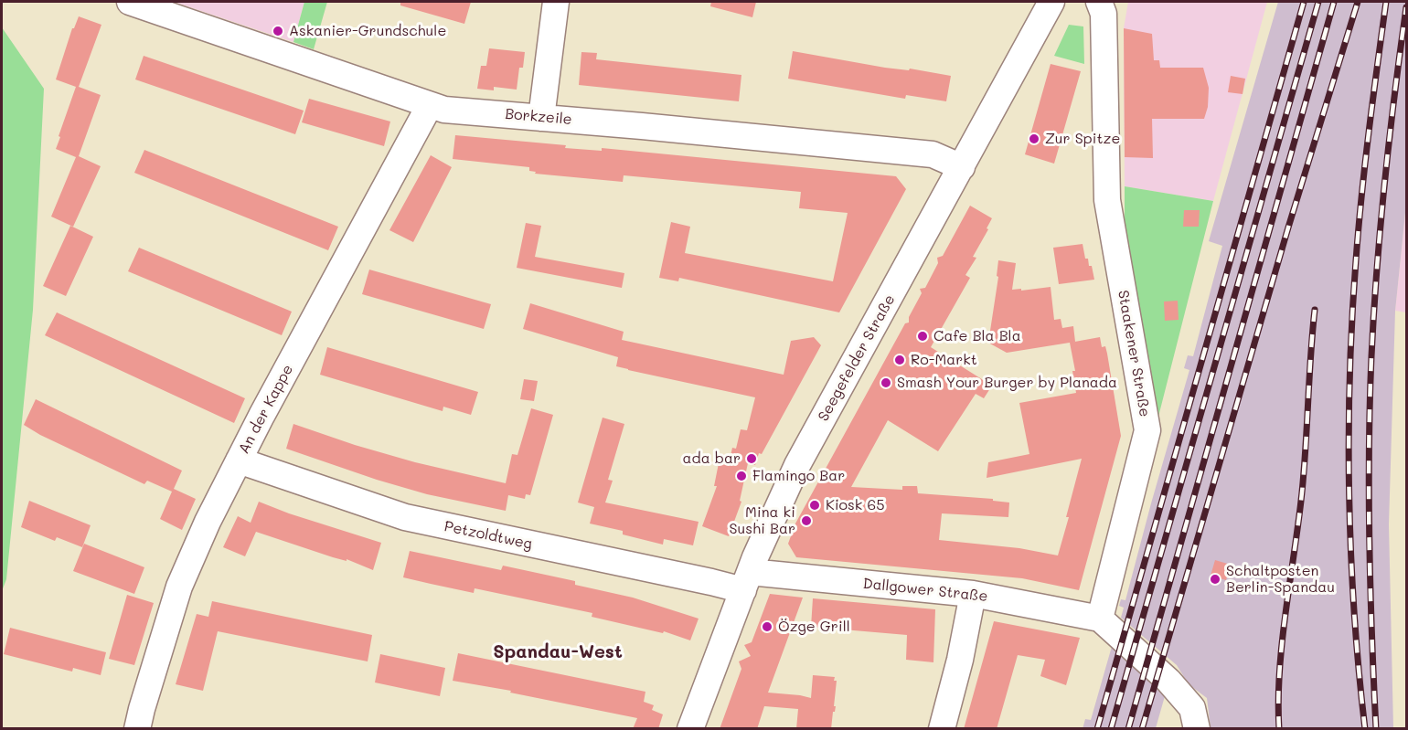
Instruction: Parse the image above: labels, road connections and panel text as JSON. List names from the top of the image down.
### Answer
{
  "streets": {
    "street": [
      "Borkzeile",
      "Staakener Straße",
      "Seegefelder Straße",
      "An der Kappe",
      "Petzoldtweg",
      "Dallgower Straße"
    ]
  },
  "crossings": [
    ["Borkzeile", "Seegefelder Straße"],
    ["Borkzeile", "An der Kappe"],
    ["Staakener Straße", "Dallgower Straße"],
    ["Seegefelder Straße", "Petzoldtweg"],
    ["Seegefelder Straße", "Dallgower Straße"],
    ["An der Kappe", "Petzoldtweg"],
    ["Petzoldtweg", "Dallgower Straße"]
  ],
  "districts": ["Spandau-West"],
  "places": [
    "Askanier-Grundschule",
    "Zur Spitze",
    "Cafe Bla Bla",
    "Ro-Markt",
    "Smash Your Burger by Planada",
    "ada bar",
    "Flamingo Bar",
    "Kiosk 65",
    "Mina ki Sushi Bar",
    "Schaltposten Berlin-Spandau",
    "Özge Grill"
  ]
}
